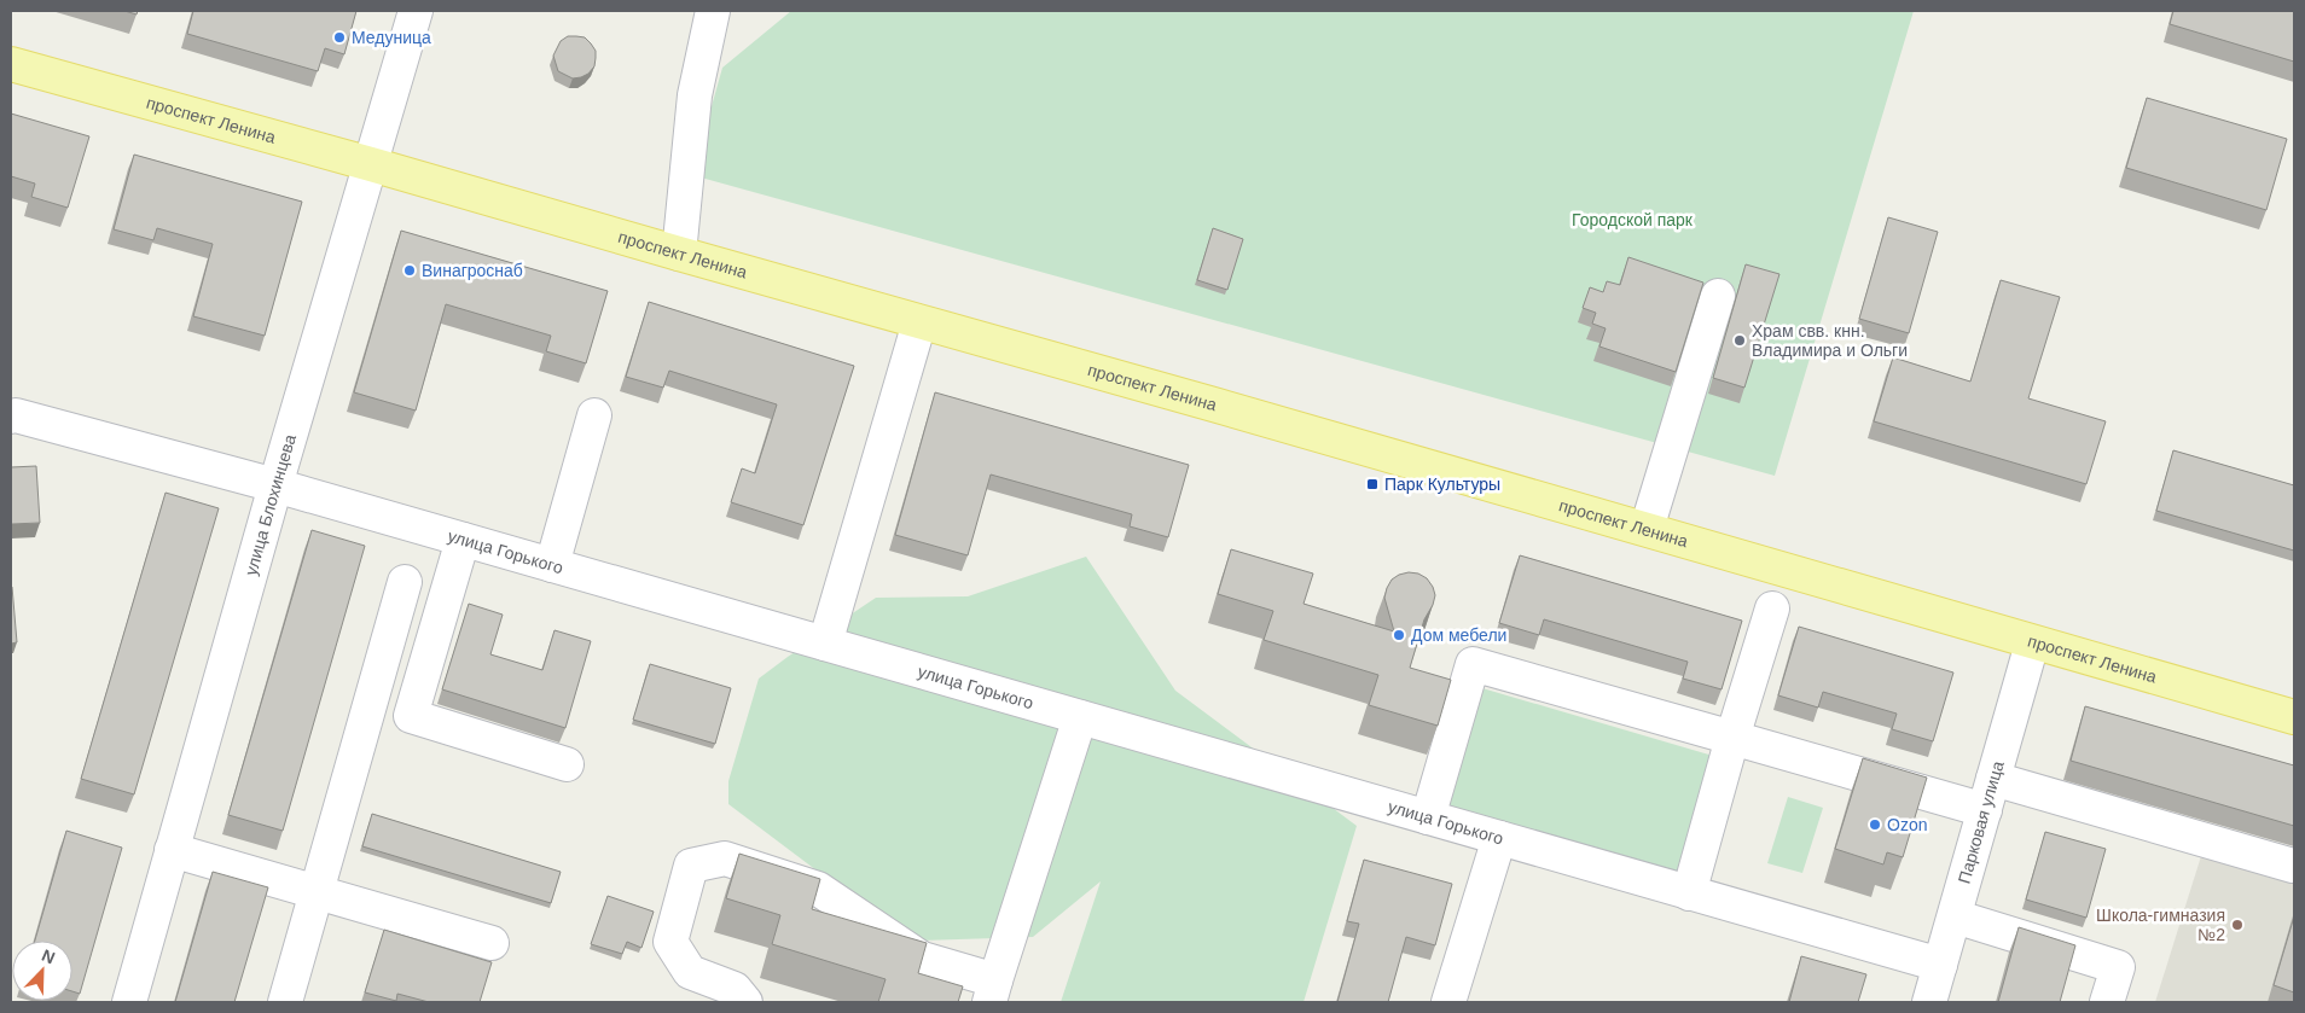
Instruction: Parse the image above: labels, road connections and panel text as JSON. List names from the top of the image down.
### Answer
{
  "streets": {
    "main road": ["проспект Ленина"],
    "street": ["улица Блохинцева", "улица Горького", "Парковая улица"]
  },
  "crossings": [
    ["проспект Ленина", "улица Блохинцева"],
    ["проспект Ленина", "Парковая улица"],
    ["улица Блохинцева", "улица Горького"],
    ["улица Горького", "Парковая улица"]
  ],
  "parks": ["Городской парк"],
  "places": {
    "other": [
      "Медуница",
      "Винагроснаб",
      "Храм свв. кнн. Владимира и Ольги",
      "Дом мебели",
      "Ozon",
      "Школа-гимназия №2"
    ],
    "transit": ["Парк Культуры"]
  },
  "north": "top right"
}
